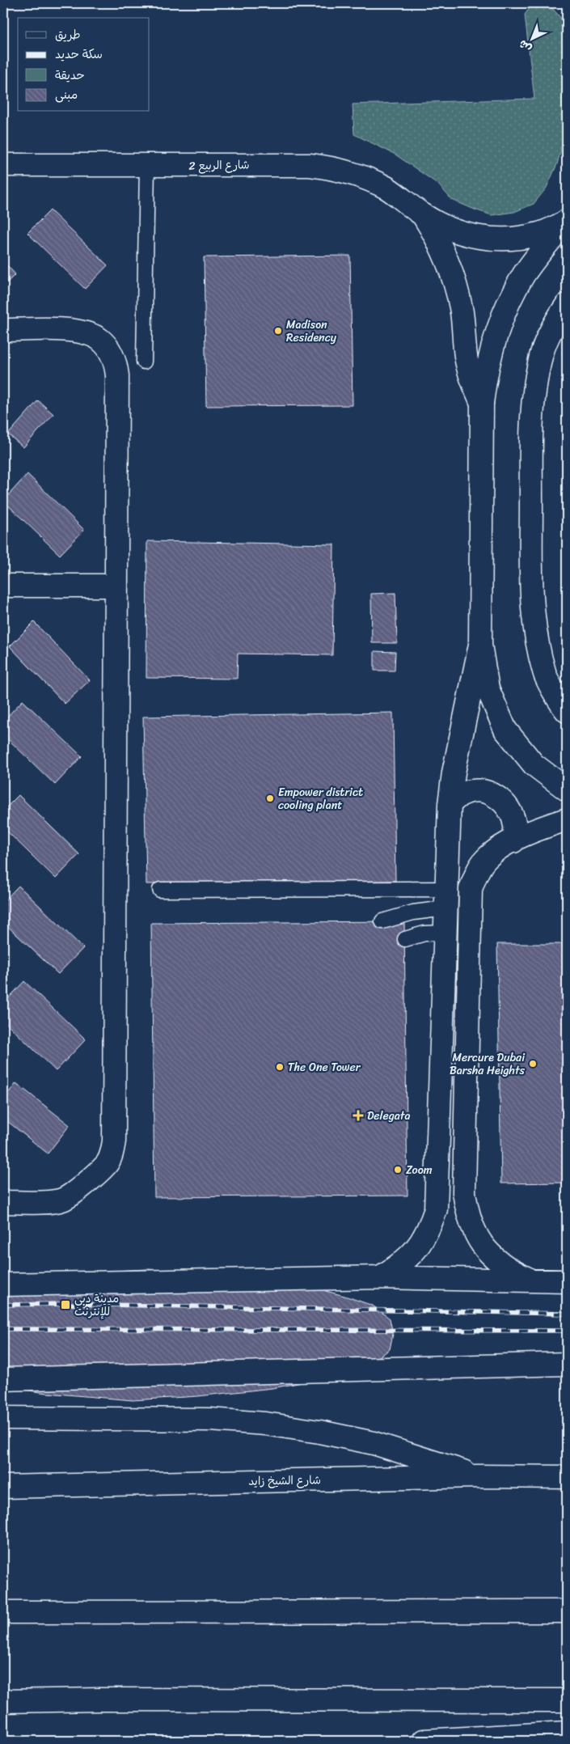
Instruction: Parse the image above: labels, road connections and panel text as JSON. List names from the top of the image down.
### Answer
{
  "streets": {
    "main road": ["شارع الربيع 2", "شارع الشيخ زايد"]
  },
  "places": {
    "other": [
      "Madison Residency",
      "Empower district cooling plant",
      "Mercure Dubai Barsha Heights",
      "The One Tower",
      "Zoom"
    ],
    "health": ["Delegata"],
    "transit": ["مدينة دبي للإنترنت"]
  },
  "legend": [
    "طريق",
    "سكة حديد",
    "حديقة",
    "مبنى"
  ],
  "north": "bottom left"
}
